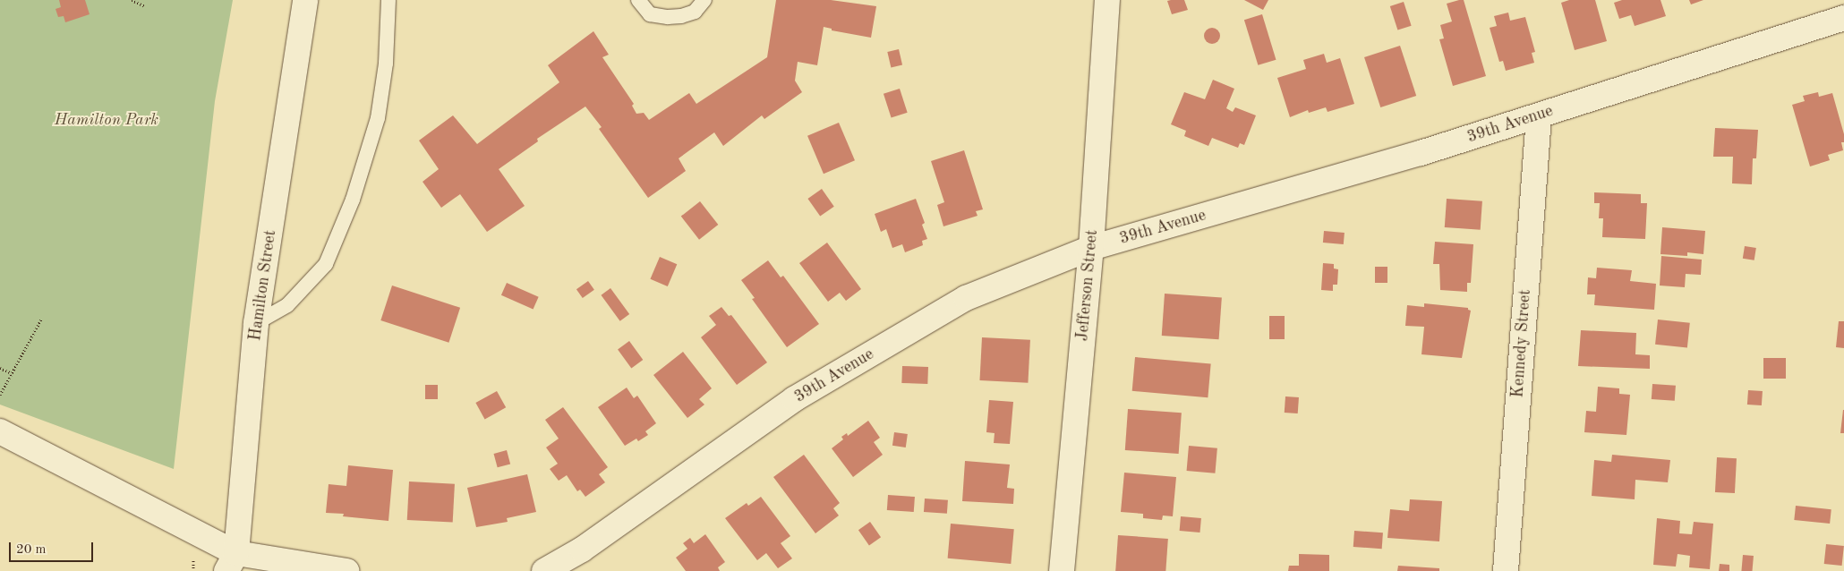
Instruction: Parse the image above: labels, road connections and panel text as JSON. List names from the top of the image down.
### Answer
{
  "streets": {
    "street": [
      "39th Avenue",
      "Hamilton Street",
      "Jefferson Street",
      "Kennedy Street"
    ]
  },
  "crossings": [
    ["39th Avenue", "Jefferson Street"],
    ["39th Avenue", "Kennedy Street"]
  ],
  "parks": ["Hamilton Park"],
  "scale_bar": "20 m"
}
